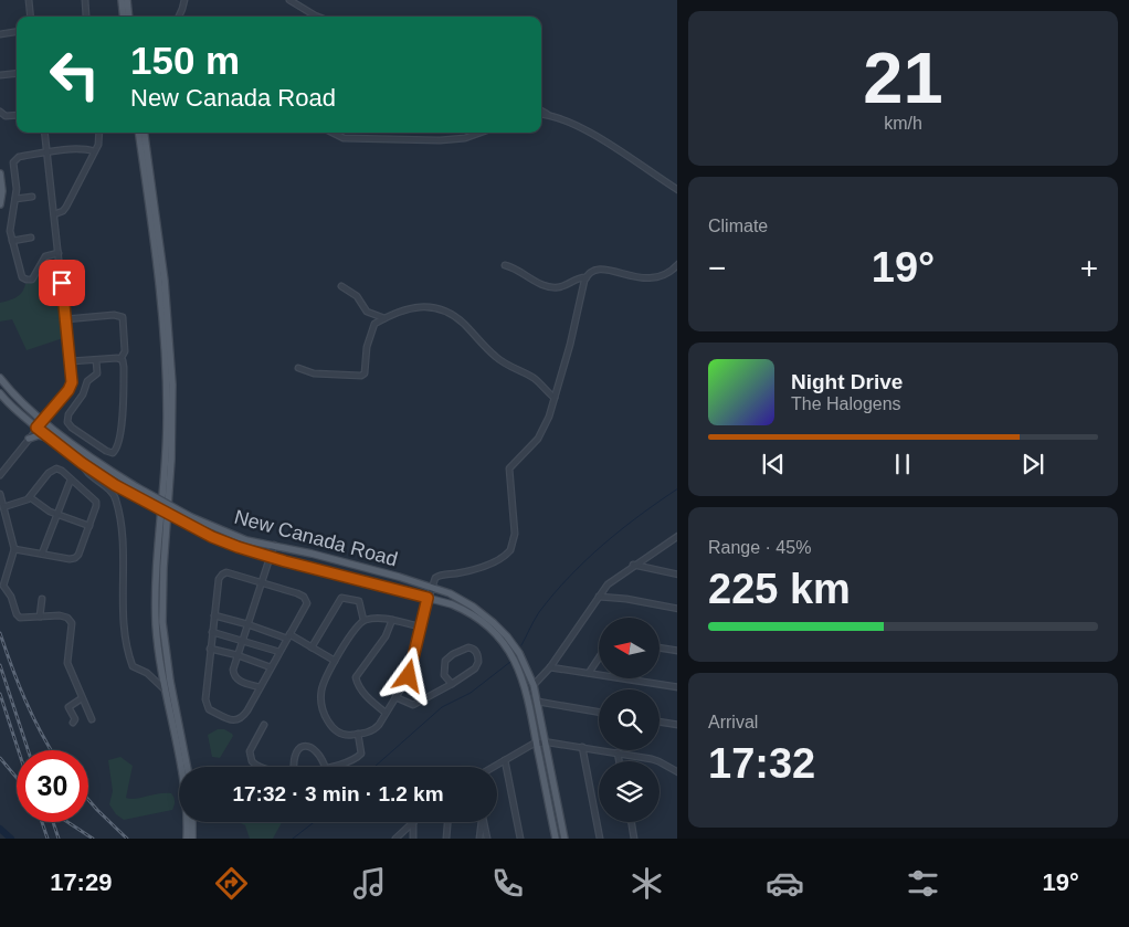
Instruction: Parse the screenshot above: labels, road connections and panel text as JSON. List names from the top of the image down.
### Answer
{
  "streets": {
    "main road": ["New Canada Road"]
  },
  "north": "left",
  "page": {
    "tile": [
      ["21", "km/h"],
      "Climate",
      ["Range · 45%", "225 km"],
      ["Arrival", "17:32"]
    ],
    "turn": ["150 m", "New Canada Road"],
    "heat": ["−", "19°", "+"],
    "song": ["Night Drive", "The Halogens"],
    "limit": "30",
    "trip": "17:32 · 3 min · 1.2 km",
    "tabs": ["17:29", "19°"]
  }
}
